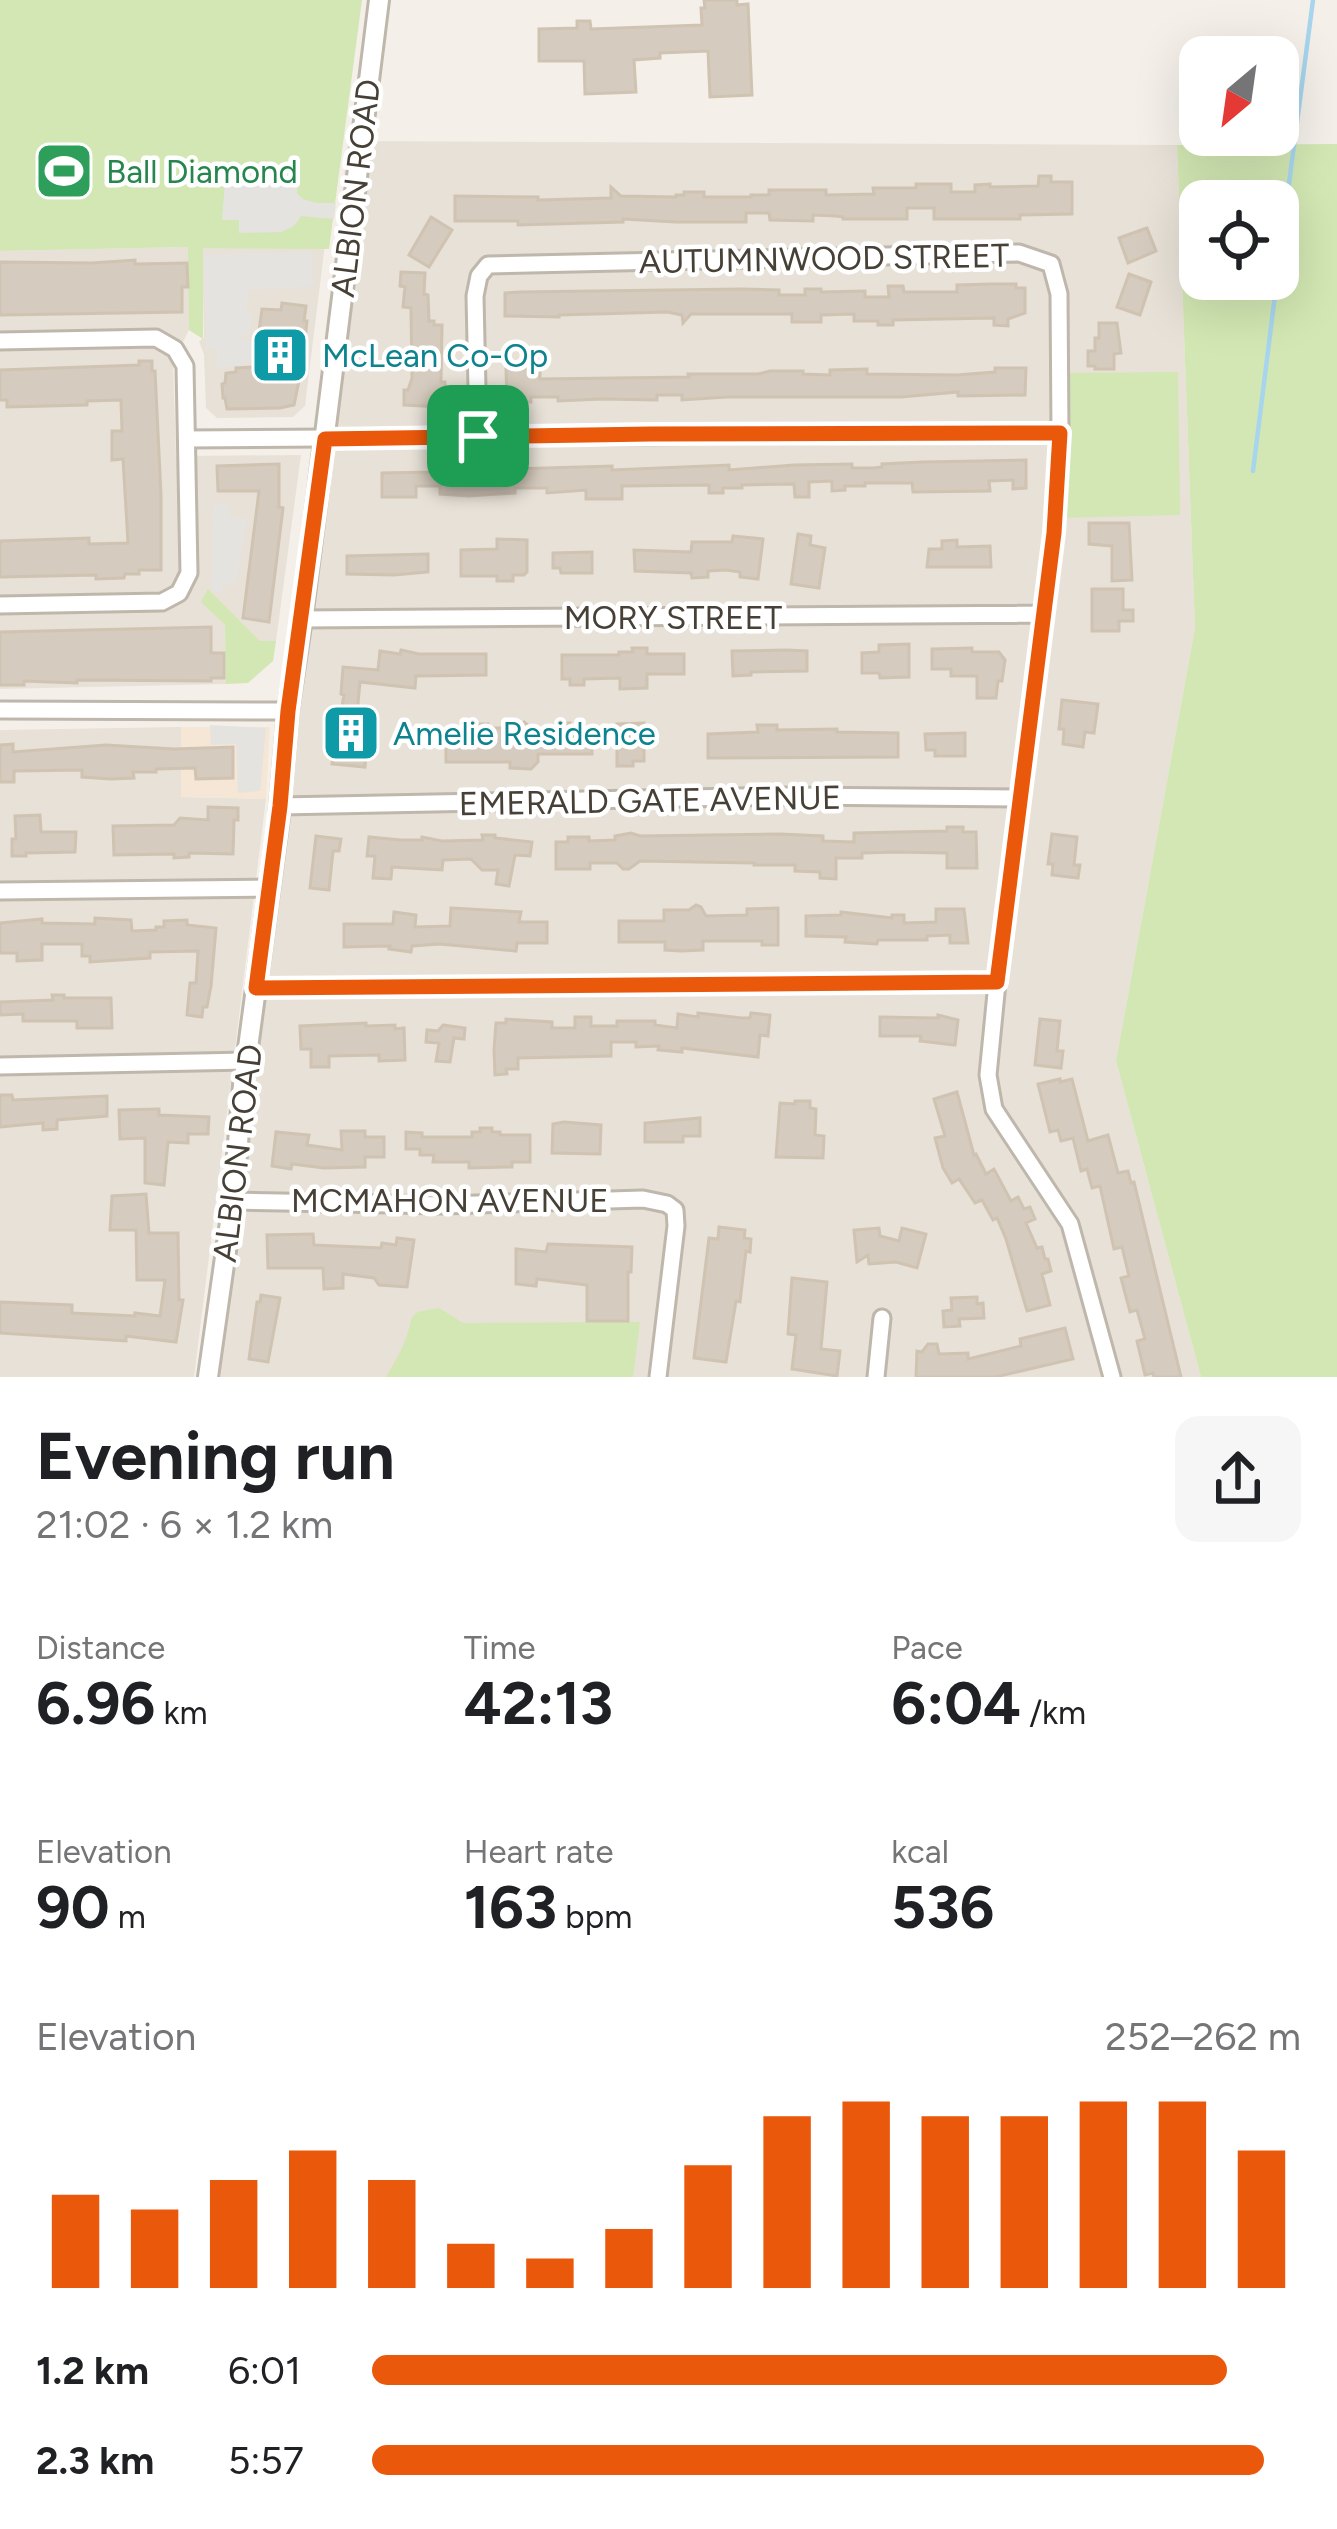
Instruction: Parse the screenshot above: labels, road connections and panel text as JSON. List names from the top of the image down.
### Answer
{
  "streets": {
    "street": [
      "ALBION ROAD",
      "AUTUMNWOOD STREET",
      "MORY STREET",
      "EMERALD GATE AVENUE",
      "MCMAHON AVENUE"
    ]
  },
  "crossings": [
    ["ALBION ROAD", "MORY STREET"],
    ["ALBION ROAD", "EMERALD GATE AVENUE"],
    ["ALBION ROAD", "MCMAHON AVENUE"],
    ["AUTUMNWOOD STREET", "MORY STREET"],
    ["AUTUMNWOOD STREET", "EMERALD GATE AVENUE"]
  ],
  "places": {
    "sports": ["Ball Diamond"],
    "building": ["McLean Co-Op", "Amelie Residence"]
  },
  "north": "bottom left",
  "page": {
    "heading": ["Evening run", "21:02 · 6 × 1.2 km"],
    "stats": [
      ["Distance", "6.96 km"],
      ["Time", "42:13"],
      ["Pace", "6:04 /km"],
      ["Elevation", "90 m"],
      ["Heart rate", "163 bpm"],
      ["kcal", "536"]
    ],
    "chart": ["Elevation", "252–262 m"],
    "list": [
      {
        "name": "1.2 km",
        "note": "6:01"
      },
      {
        "name": "2.3 km",
        "note": "5:57"
      }
    ]
  }
}
